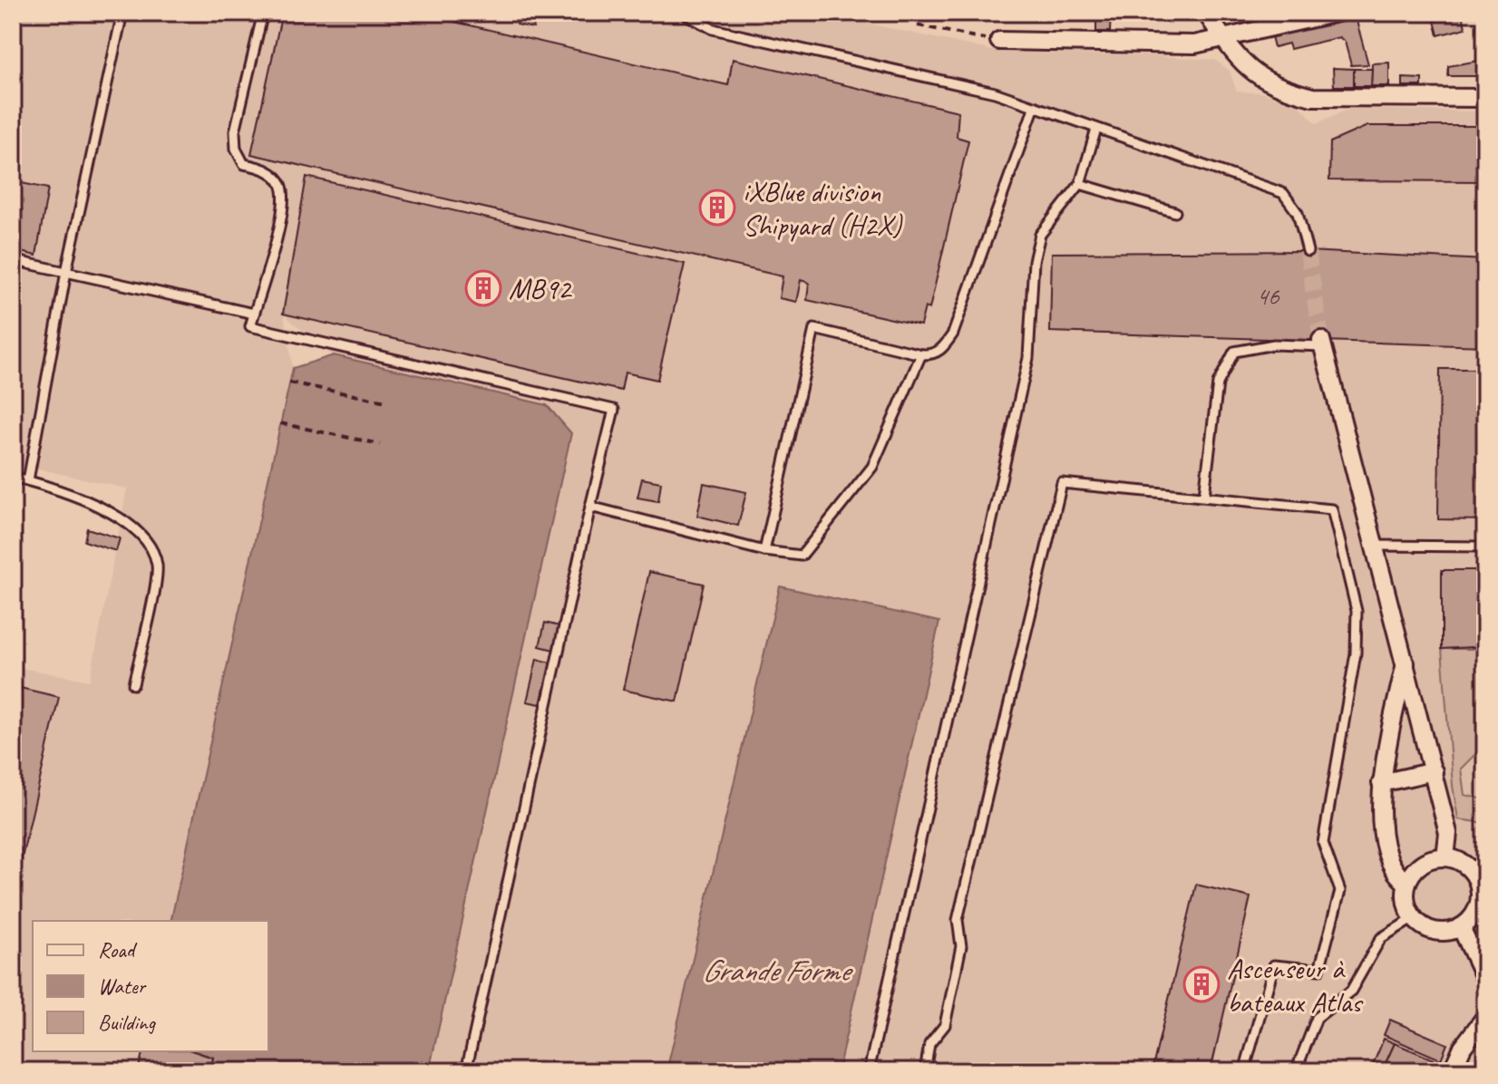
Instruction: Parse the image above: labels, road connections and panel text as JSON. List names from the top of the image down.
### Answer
{
  "water": ["Grande Forme"],
  "places": {
    "building": ["iXBlue division Shipyard (H2X)", "MB92", "Ascenseur à bateaux Atlas"]
  },
  "house_numbers": ["46"],
  "legend": ["Road", "Water", "Building"]
}
